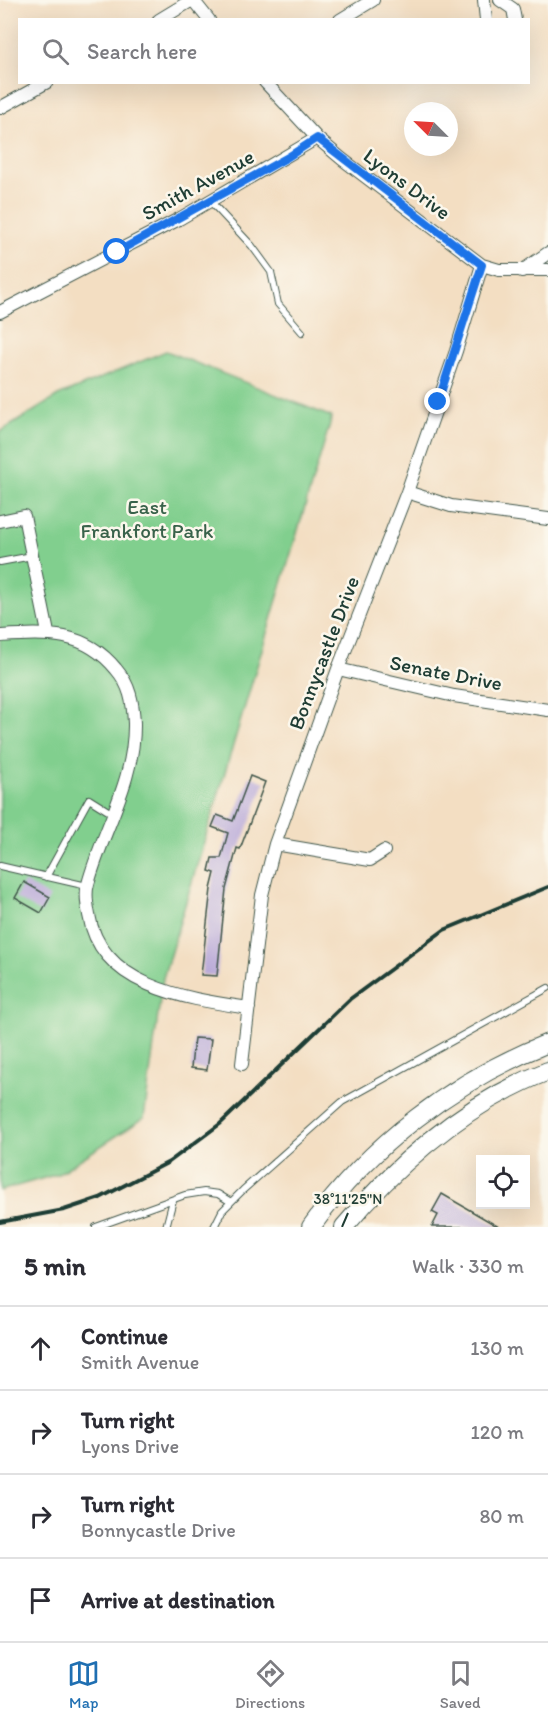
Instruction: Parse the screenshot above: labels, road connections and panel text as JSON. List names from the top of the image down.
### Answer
{
  "streets": {
    "street": [
      "Lyons Drive",
      "Smith Avenue",
      "Bonnycastle Drive",
      "Senate Drive"
    ]
  },
  "crossings": [
    ["Lyons Drive", "Smith Avenue"],
    ["Lyons Drive", "Bonnycastle Drive"],
    ["Bonnycastle Drive", "Senate Drive"]
  ],
  "parks": ["East Frankfort Park"],
  "north": "top left",
  "page": {
    "search": "Search here",
    "heading": ["5 min", "Walk · 330 m"],
    "list": [
      ["Continue", "Smith Avenue", "130 m"],
      ["Turn right", "Lyons Drive", "120 m"],
      ["Turn right", "Bonnycastle Drive", "80 m"],
      "Arrive at destination"
    ],
    "nav": ["Map", "Directions", "Saved"]
  },
  "coordinates": ["38°11'25\"N"]
}
